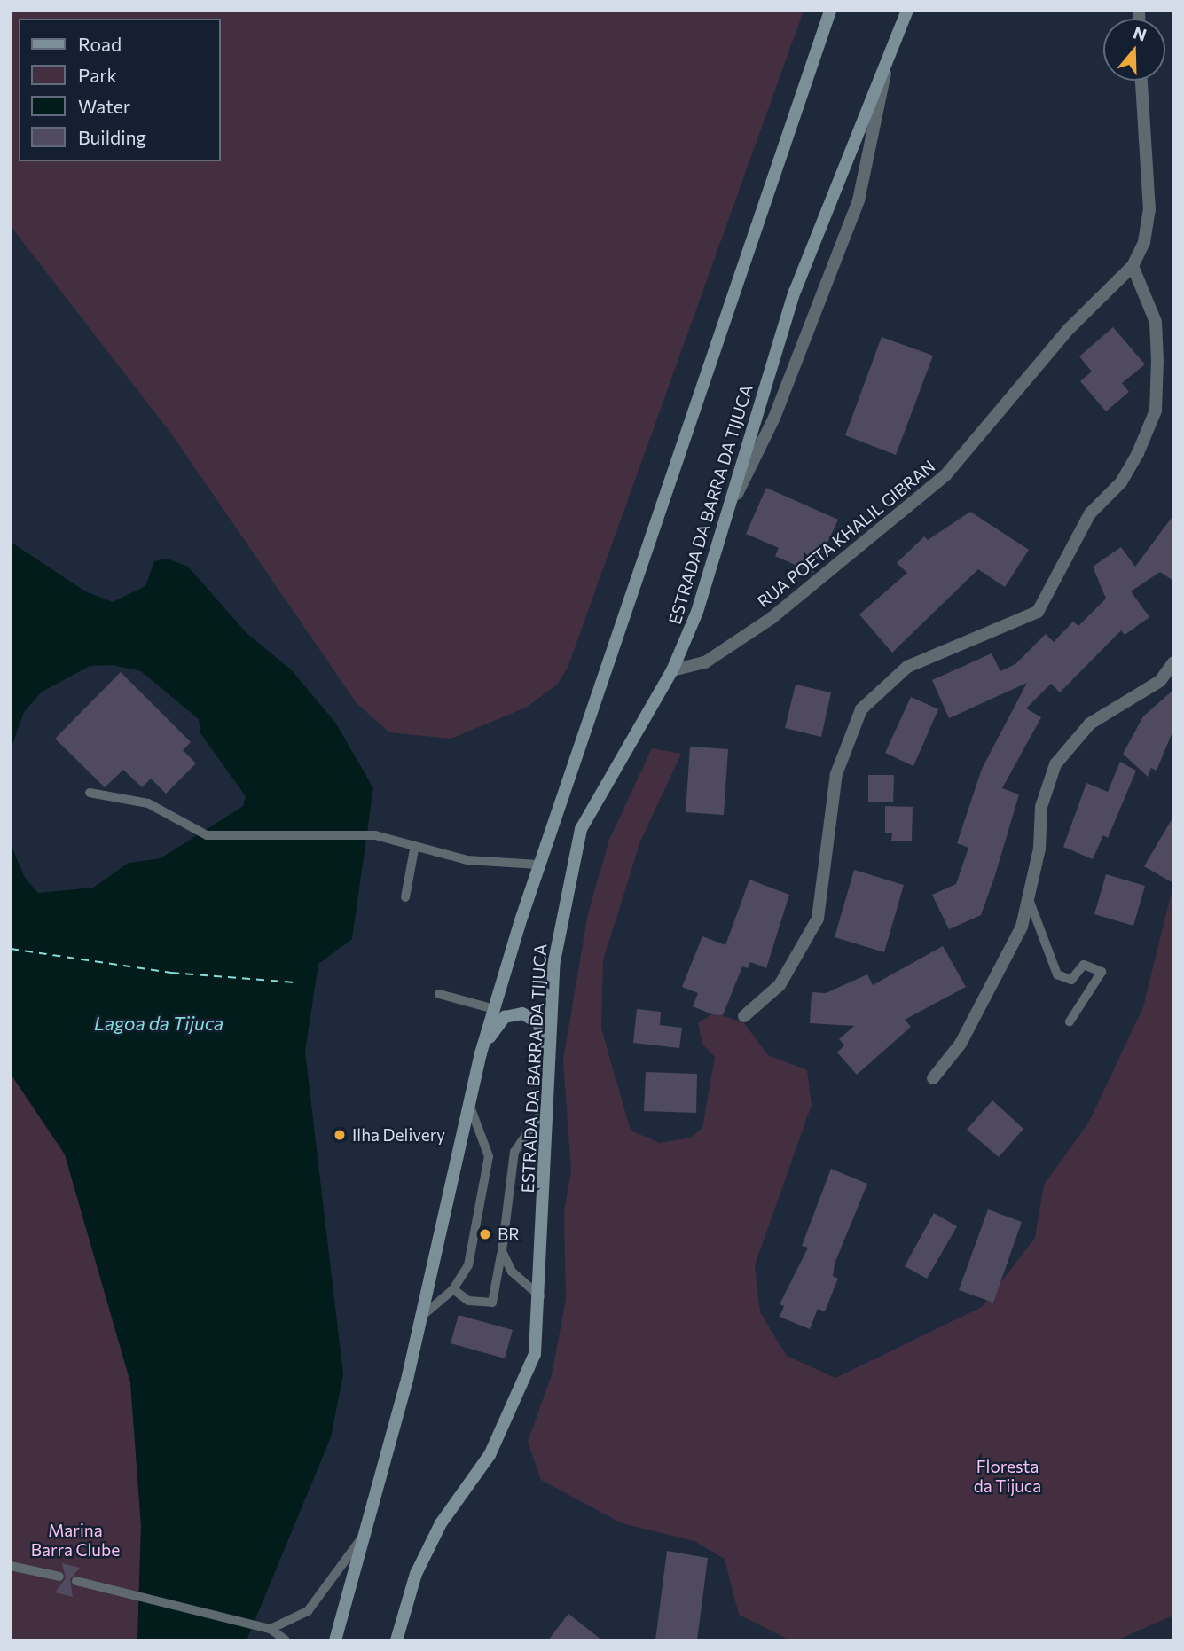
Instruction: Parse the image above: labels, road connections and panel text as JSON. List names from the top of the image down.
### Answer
{
  "streets": {
    "main road": ["ESTRADA DA BARRA DA TIJUCA"],
    "street": ["RUA POETA KHALIL GIBRAN"]
  },
  "crossings": [
    ["ESTRADA DA BARRA DA TIJUCA", "RUA POETA KHALIL GIBRAN"]
  ],
  "water": ["Lagoa da Tijuca"],
  "parks": ["Floresta da Tijuca", "Marina Barra Clube"],
  "places": ["Ilha Delivery", "BR"],
  "legend": [
    "Road",
    "Park",
    "Water",
    "Building"
  ],
  "north": "top"
}
